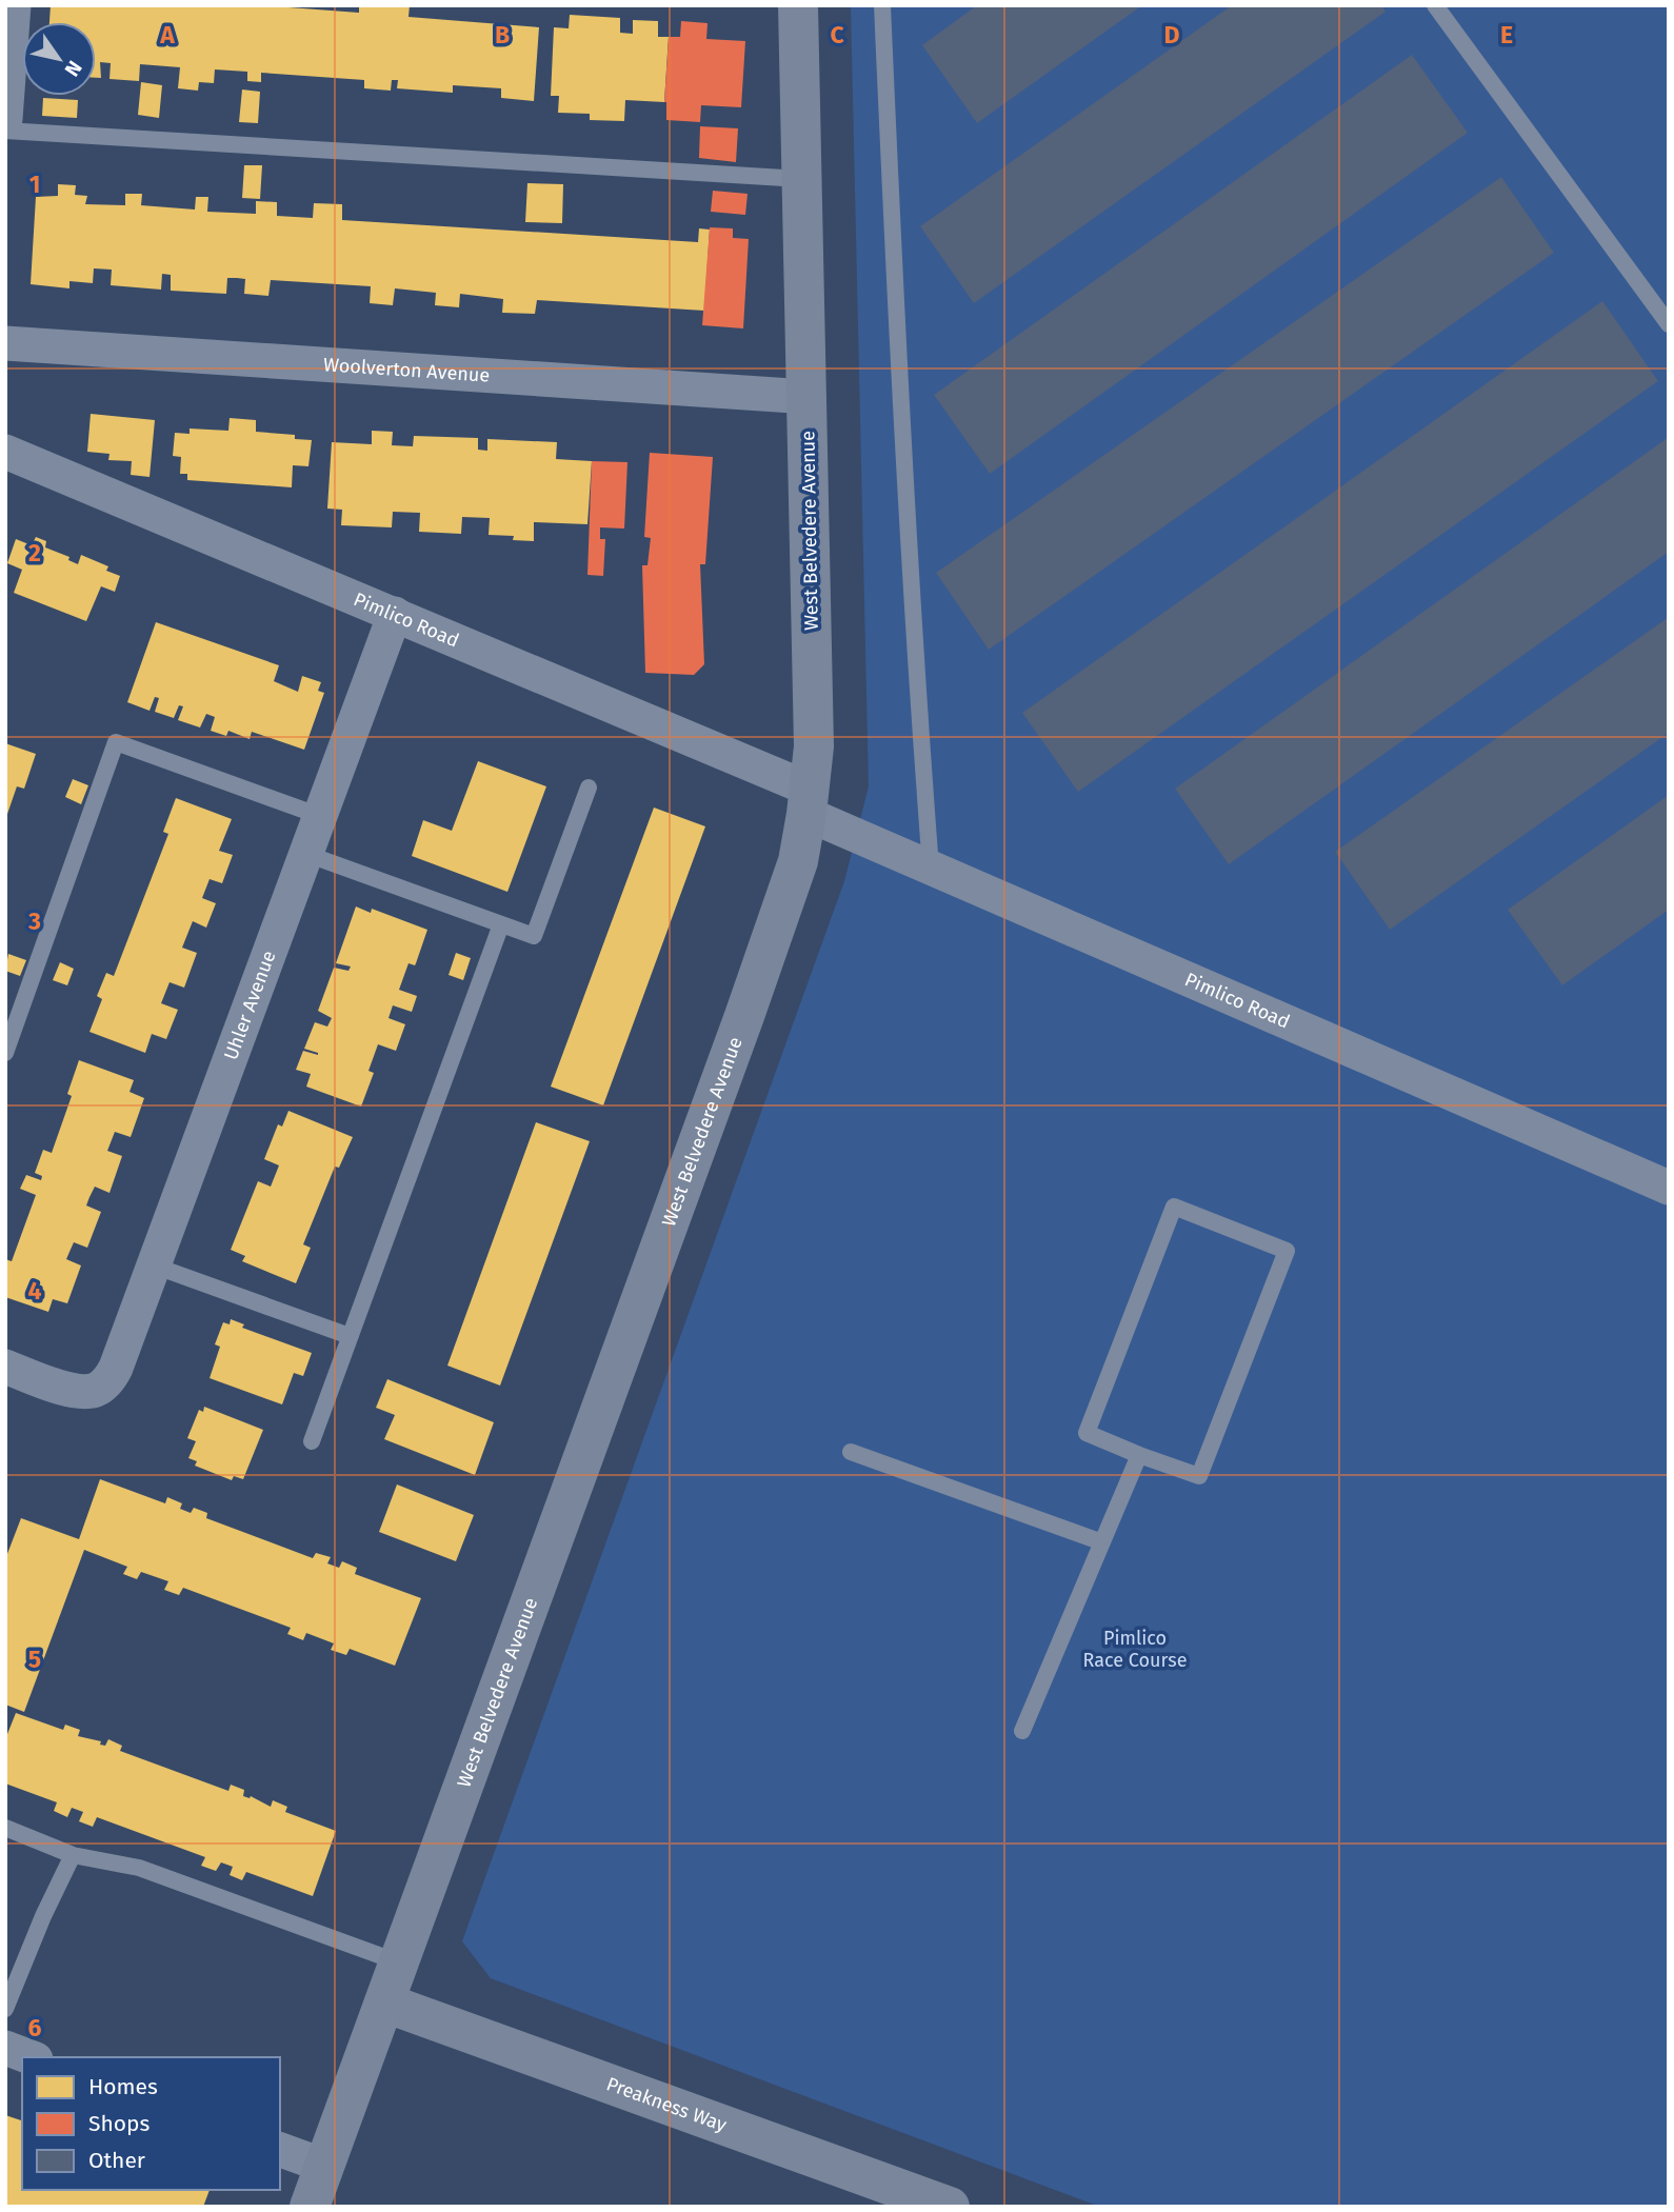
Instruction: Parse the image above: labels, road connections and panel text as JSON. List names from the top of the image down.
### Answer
{
  "streets": {
    "main road": ["West Belvedere Avenue", "Preakness Way"],
    "street": ["Woolverton Avenue", "Pimlico Road", "Uhler Avenue"]
  },
  "crossings": [
    ["Woolverton Avenue", "West Belvedere Avenue"],
    ["West Belvedere Avenue", "Pimlico Road"],
    ["West Belvedere Avenue", "Preakness Way"],
    ["Pimlico Road", "Uhler Avenue"]
  ],
  "parks": ["Pimlico Race Course"],
  "legend": ["Homes", "Shops", "Other"],
  "north": "bottom right",
  "grid": {
    "columns": [
      "A",
      "B",
      "C",
      "D",
      "E"
    ],
    "rows": [
      "1",
      "2",
      "3",
      "4",
      "5",
      "6"
    ]
  }
}
